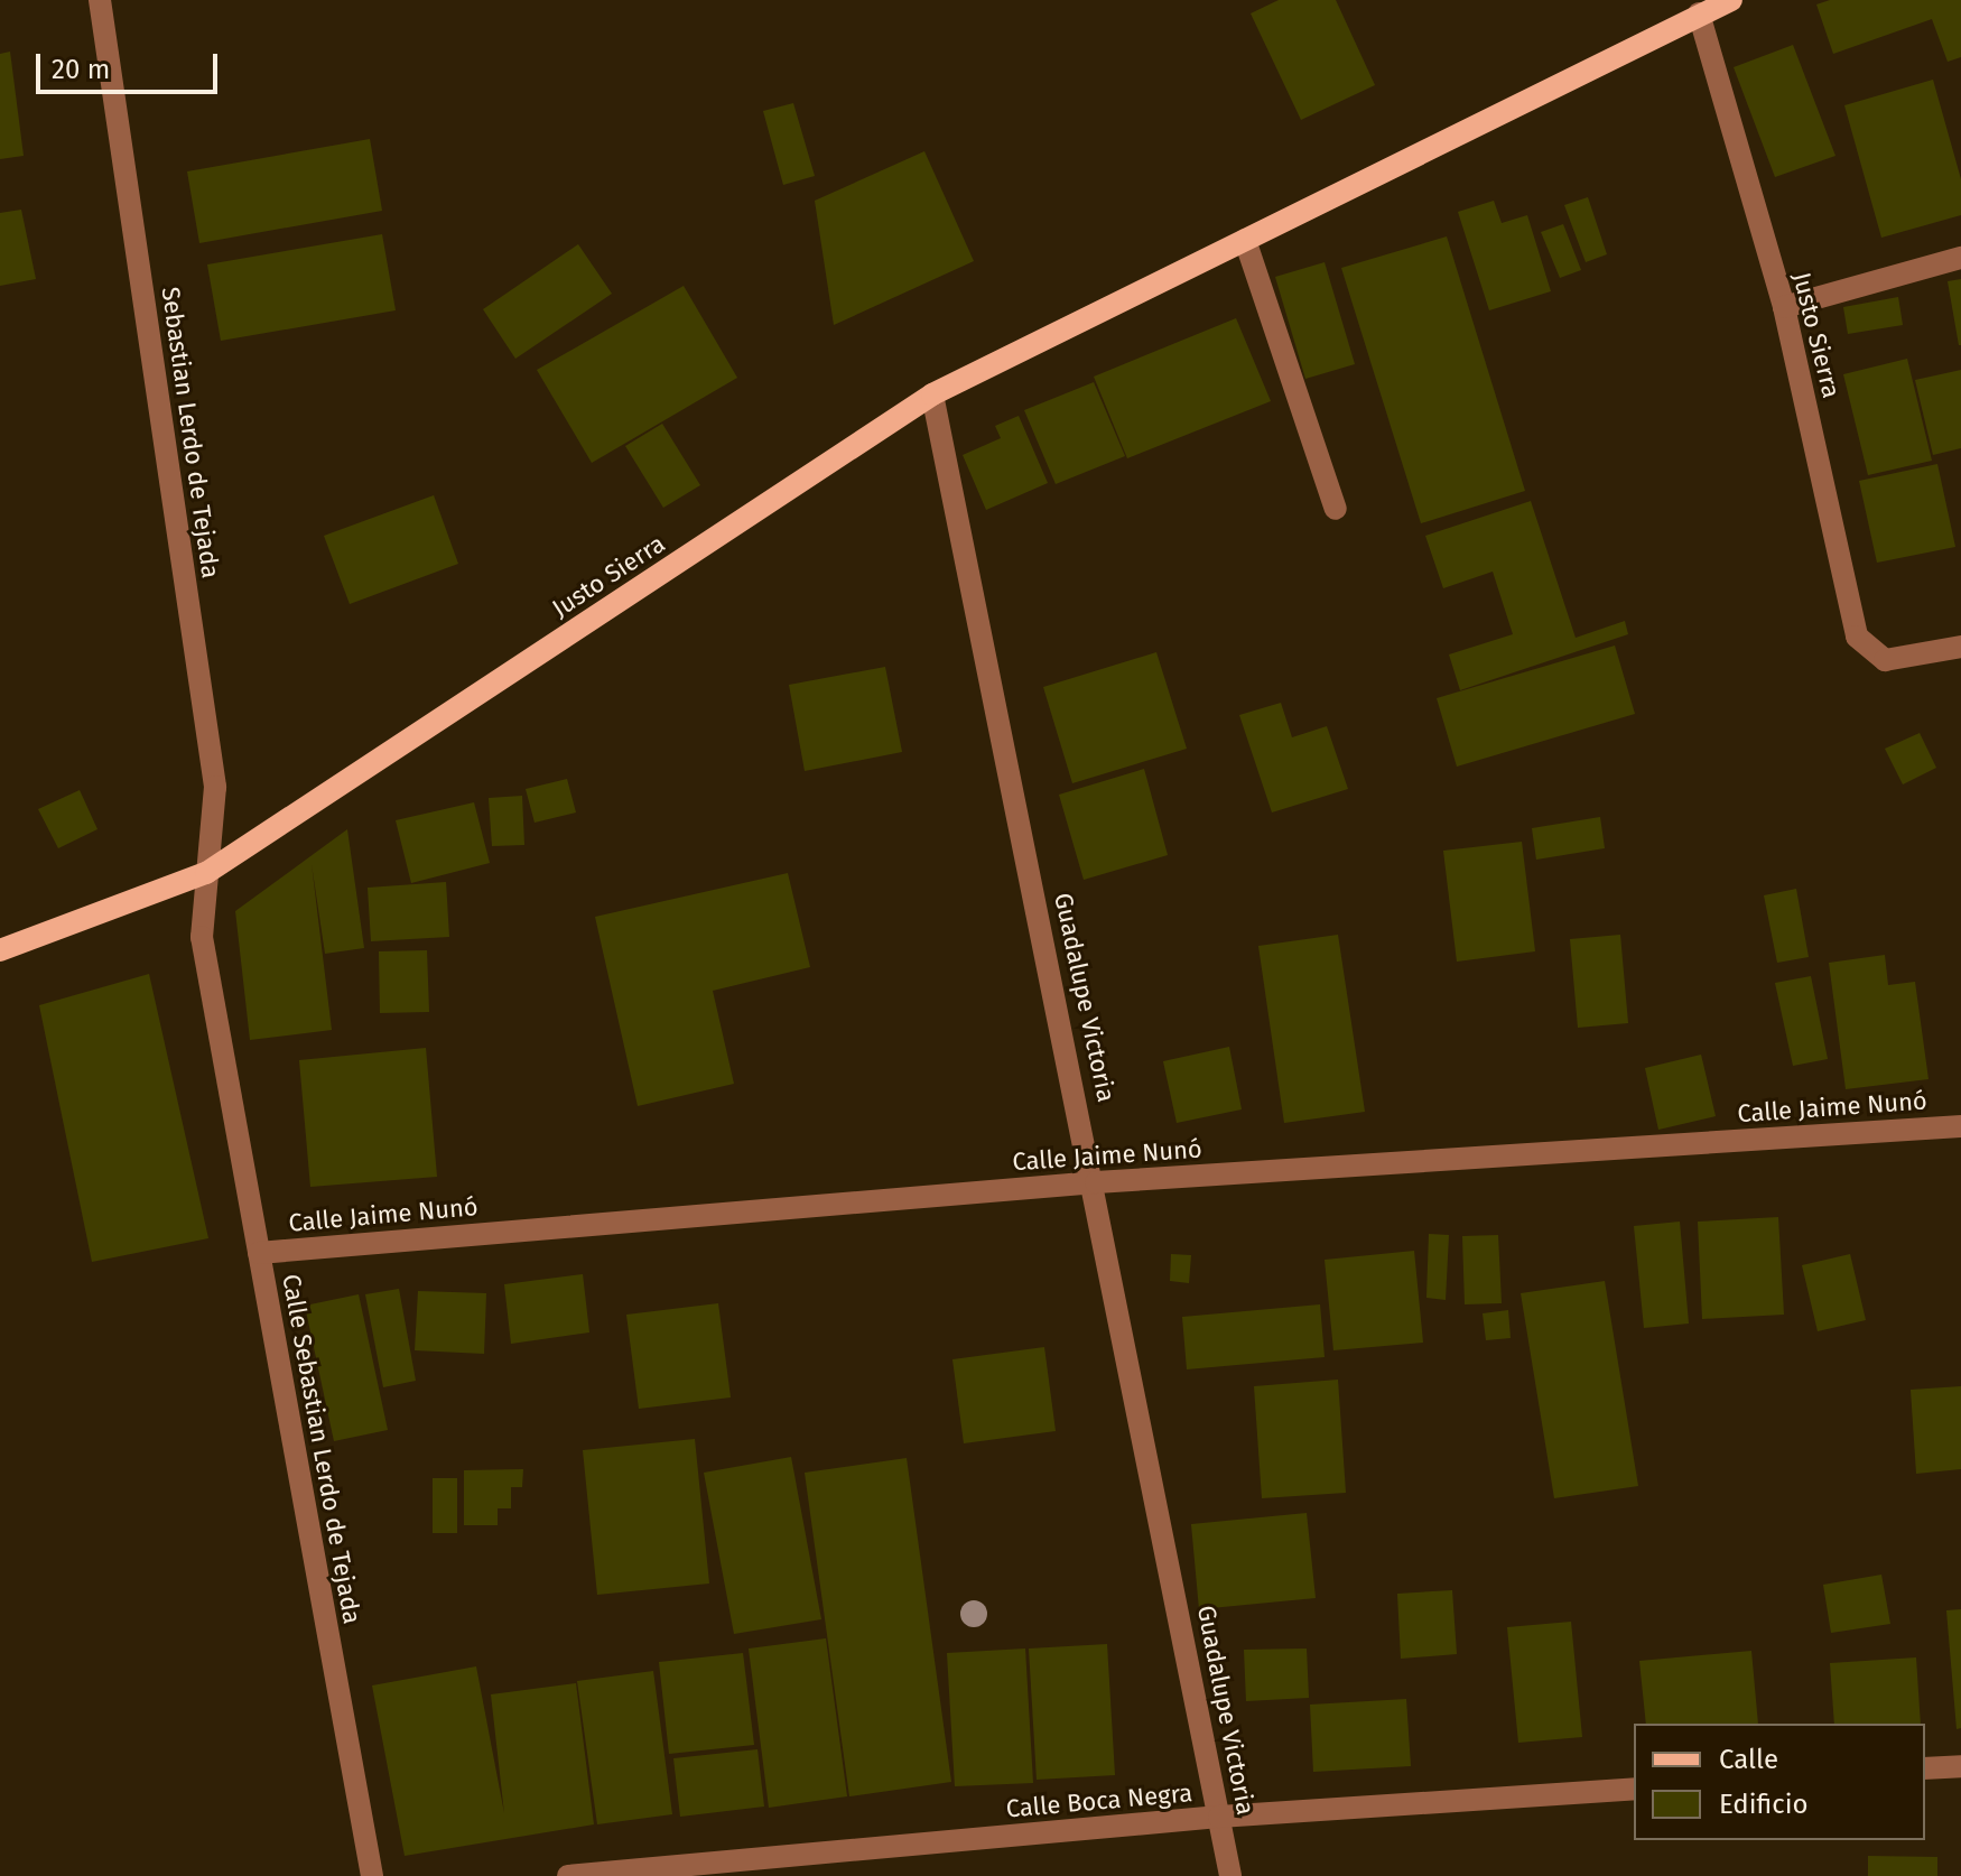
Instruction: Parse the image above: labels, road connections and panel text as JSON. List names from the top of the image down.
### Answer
{
  "streets": {
    "main road": ["Justo Sierra"],
    "street": [
      "Sebastian Lerdo de Tejada",
      "Guadalupe Victoria",
      "Calle Jaime Nunó",
      "Calle Sebastian Lerdo de Tejada",
      "Calle Boca Negra"
    ]
  },
  "crossings": [
    ["Justo Sierra", "Sebastian Lerdo de Tejada"],
    ["Justo Sierra", "Guadalupe Victoria"],
    ["Justo Sierra", "Calle Sebastian Lerdo de Tejada"],
    ["Sebastian Lerdo de Tejada", "Calle Sebastian Lerdo de Tejada"],
    ["Guadalupe Victoria", "Calle Jaime Nunó"],
    ["Guadalupe Victoria", "Calle Boca Negra"],
    ["Calle Jaime Nunó", "Calle Sebastian Lerdo de Tejada"]
  ],
  "legend": ["Calle", "Edificio"],
  "scale_bar": "20 m"
}
